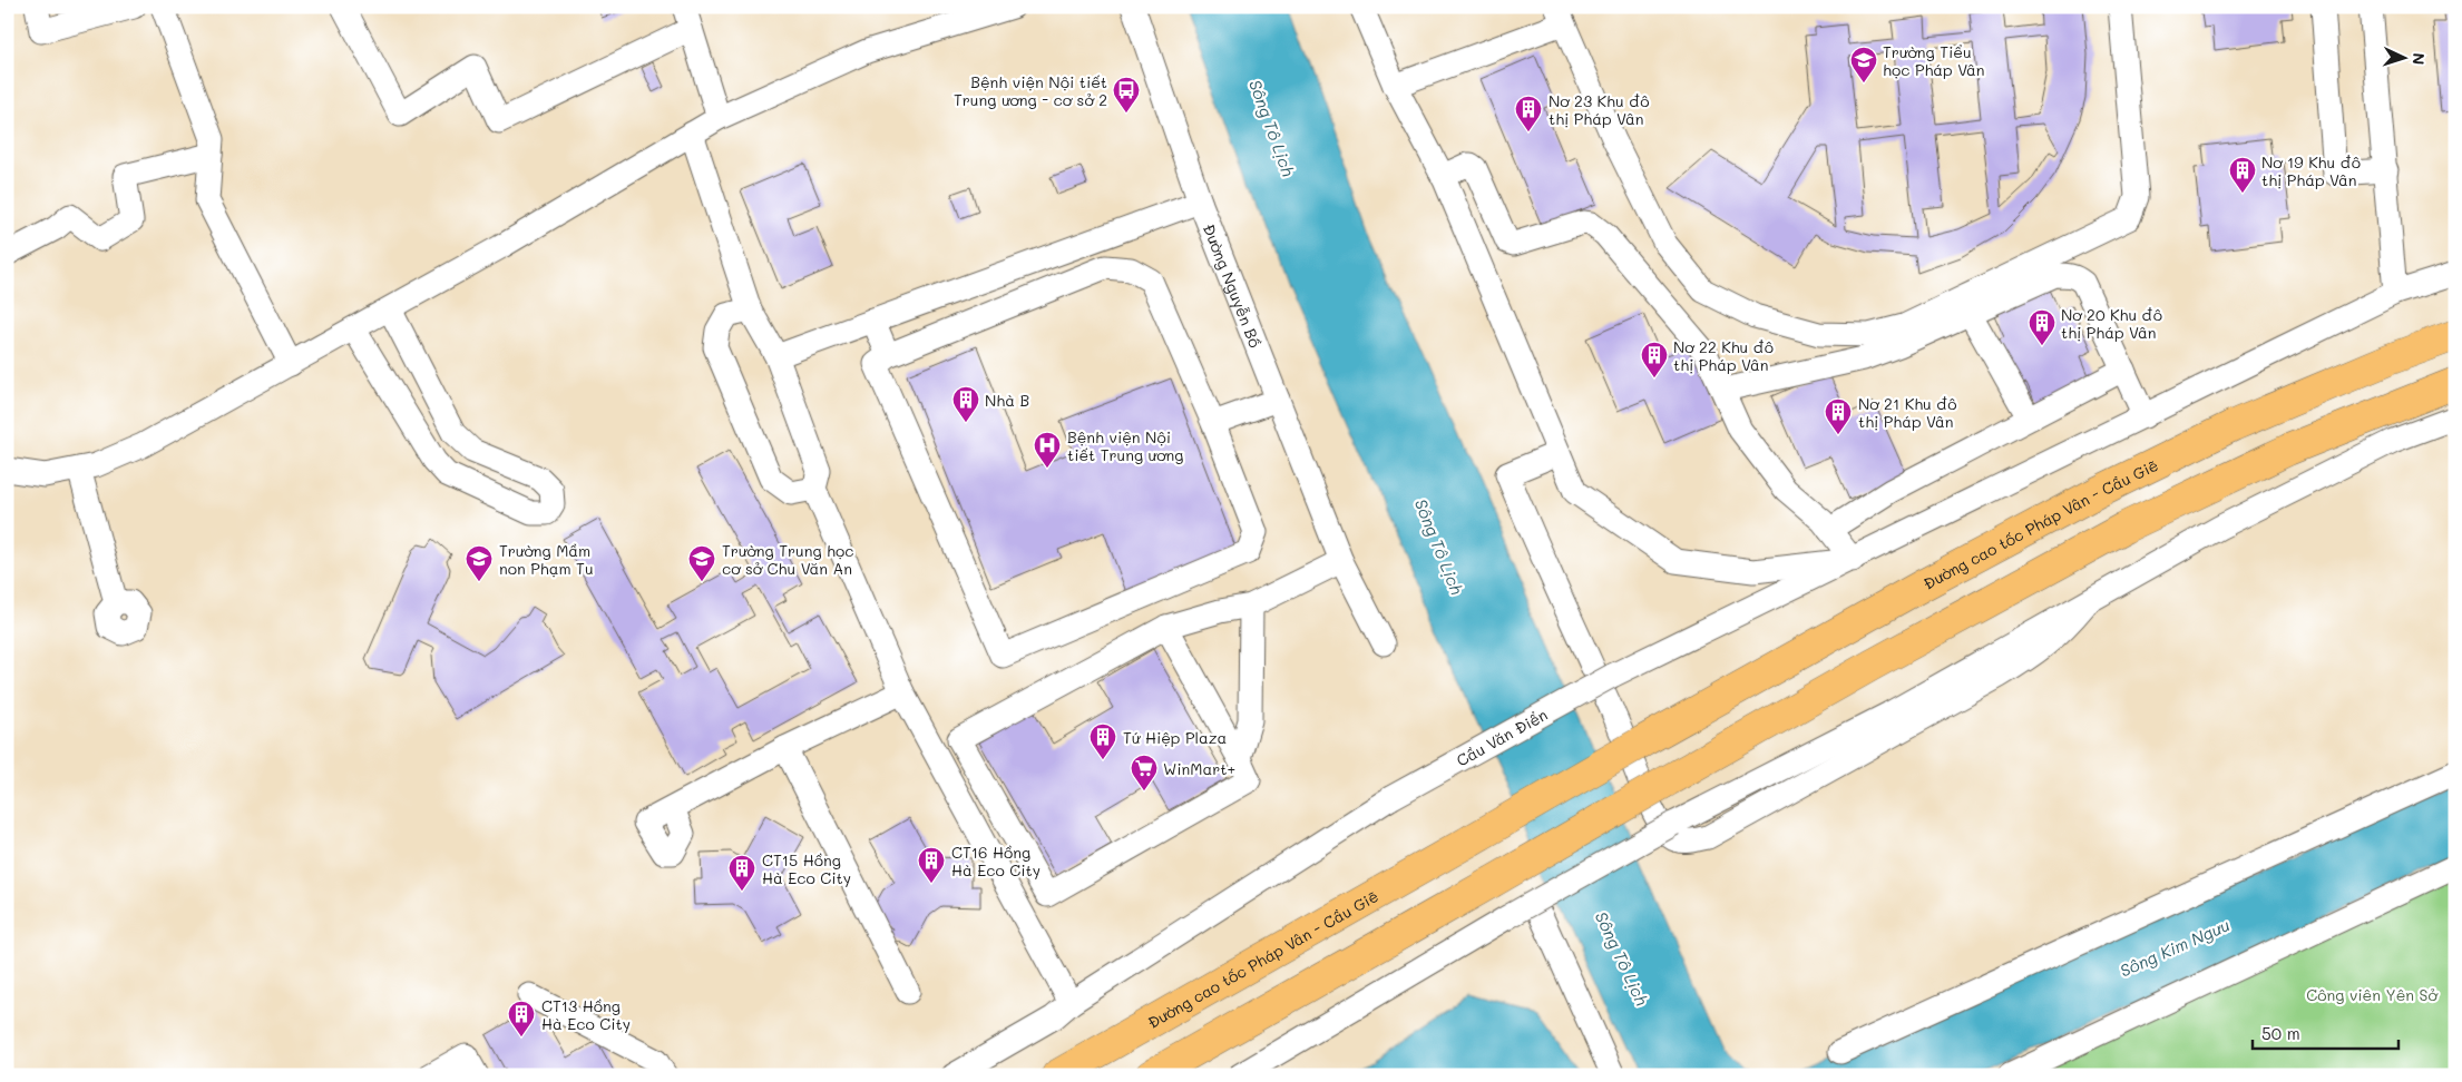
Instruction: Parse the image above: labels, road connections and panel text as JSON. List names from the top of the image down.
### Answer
{
  "streets": {
    "highway": ["Đường cao tốc Pháp Vân - Cầu Giẽ"],
    "street": ["Đường Nguyễn Bồ", "Cầu Văn Điển"]
  },
  "water": ["Sông Tô Lịch", "Sông Kim Ngưu"],
  "parks": ["Công viên Yên Sở"],
  "places": {
    "school or university": ["Trường Tiểu học Pháp Vân", "Trường Mầm non Phạm Tu", "Trường Trung học cơ sở Chu Văn An"],
    "bus stop": ["Bệnh viện Nội tiết Trung ương - cơ sở 2"],
    "building": [
      "Nơ 23 Khu đô thị Pháp Vân",
      "Nơ 19 Khu đô thị Pháp Vân",
      "Nơ 20 Khu đô thị Pháp Vân",
      "Nơ 22 Khu đô thị Pháp Vân",
      "Nhà B",
      "Nơ 21 Khu đô thị Pháp Vân",
      "Tứ Hiệp Plaza",
      "CT16 Hồng Hà Eco City",
      "CT15 Hồng Hà Eco City",
      "CT13 Hồng Hà Eco City"
    ],
    "hospital": ["Bệnh viện Nội tiết Trung ương"],
    "supermarket": ["WinMart+"]
  },
  "scale_bar": "50 m",
  "north": "right"
}
